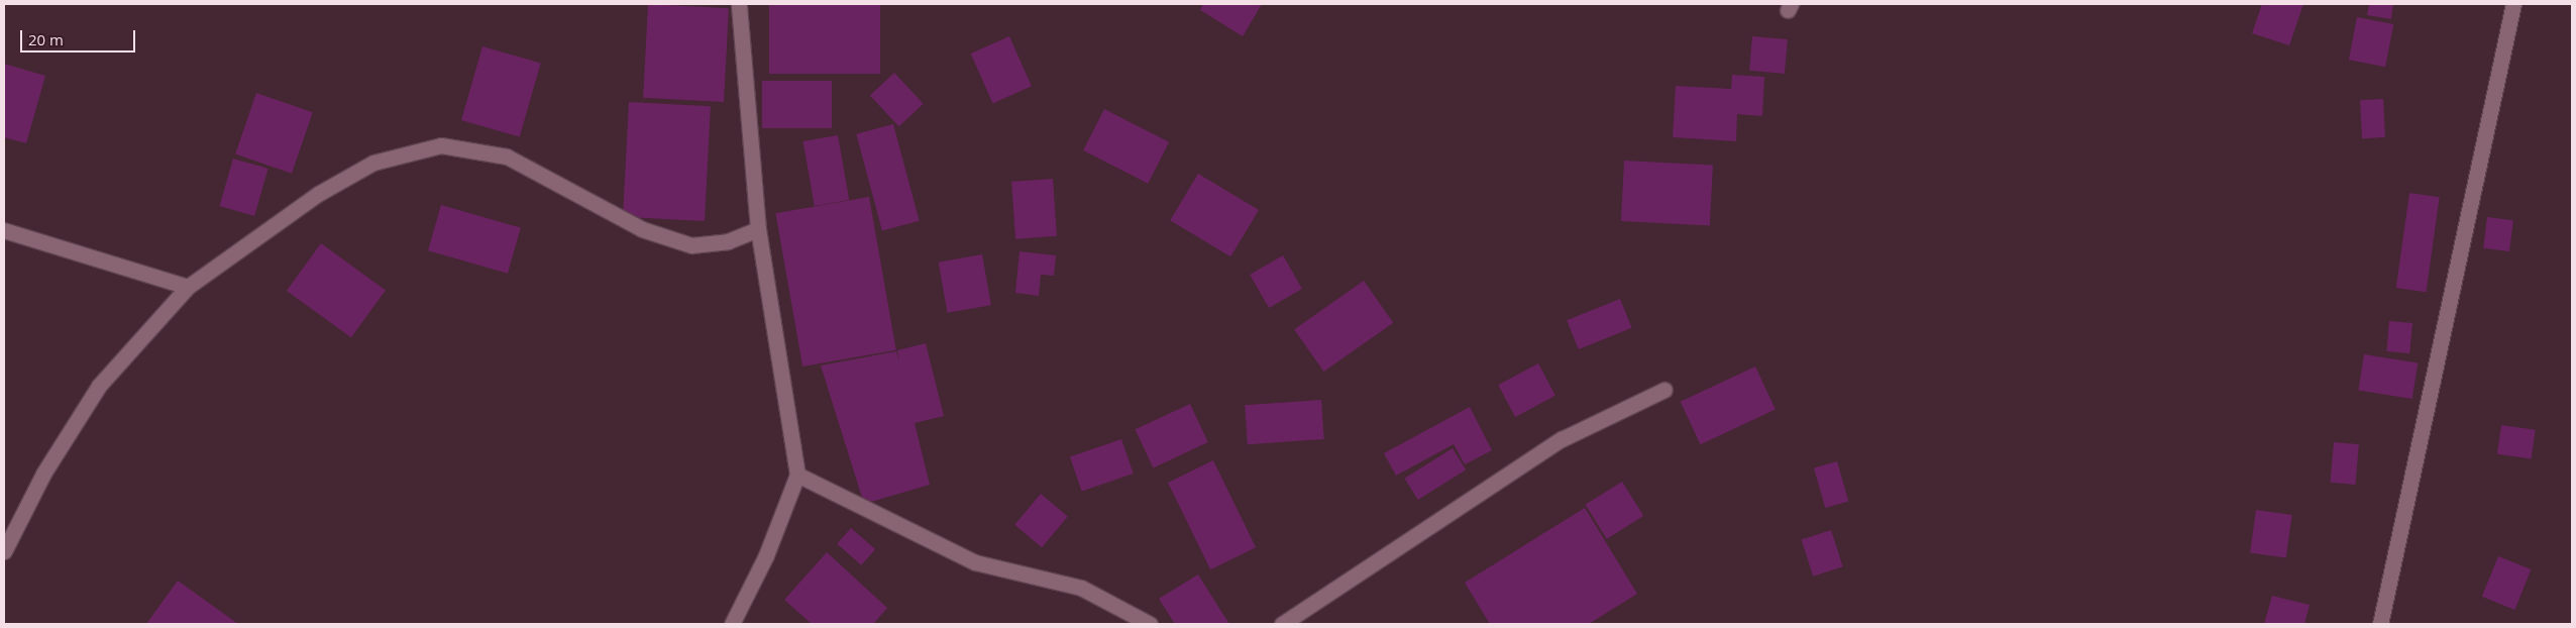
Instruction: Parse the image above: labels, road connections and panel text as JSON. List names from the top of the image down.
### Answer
{
  "scale_bar": "20 m"
}
